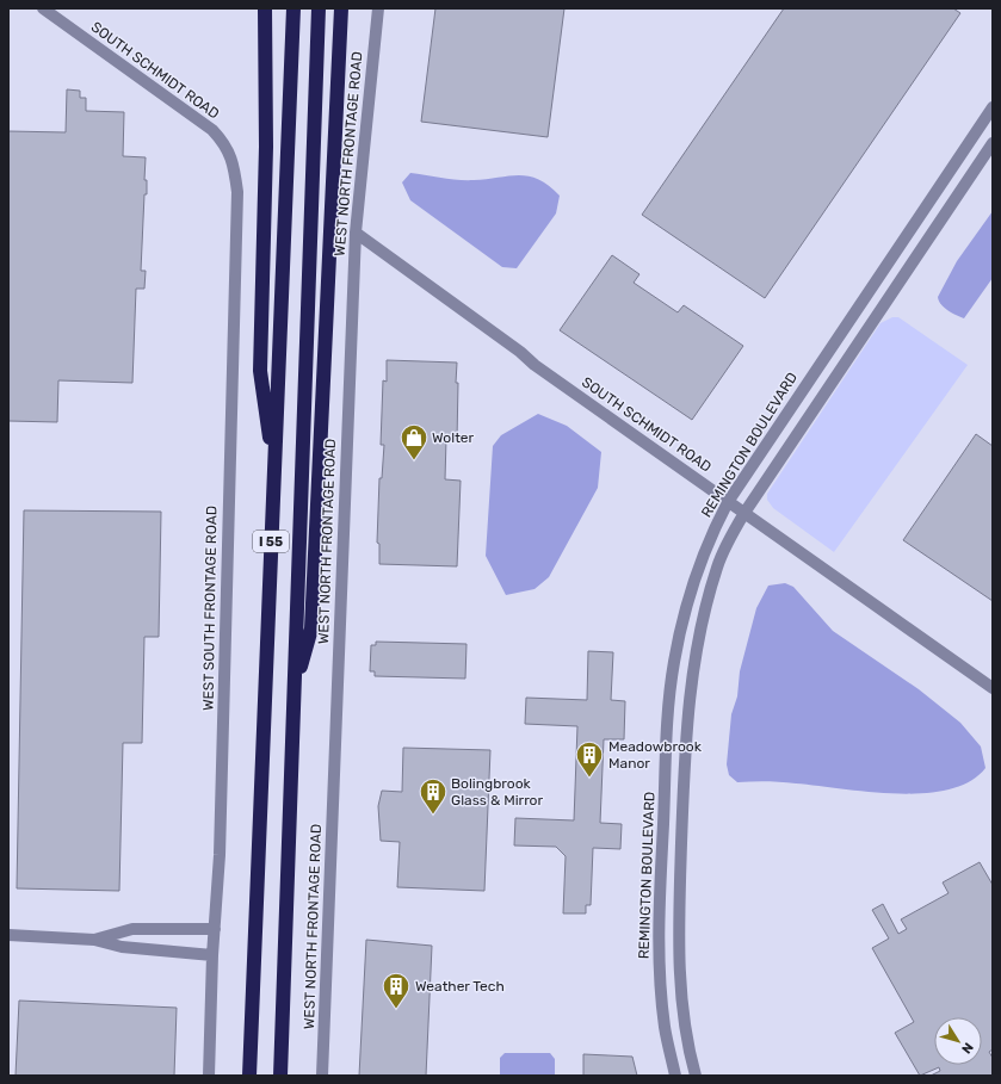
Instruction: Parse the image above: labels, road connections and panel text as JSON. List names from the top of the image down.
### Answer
{
  "streets": {
    "highway": ["I 55"],
    "street": [
      "SOUTH SCHMIDT ROAD",
      "WEST NORTH FRONTAGE ROAD",
      "REMINGTON BOULEVARD",
      "WEST SOUTH FRONTAGE ROAD"
    ]
  },
  "crossings": [
    ["SOUTH SCHMIDT ROAD", "WEST NORTH FRONTAGE ROAD"],
    ["SOUTH SCHMIDT ROAD", "REMINGTON BOULEVARD"],
    ["SOUTH SCHMIDT ROAD", "WEST SOUTH FRONTAGE ROAD"]
  ],
  "places": {
    "shop": ["Wolter"],
    "building": ["Meadowbrook Manor", "Bolingbrook Glass & Mirror", "Weather Tech"]
  },
  "north": "bottom right"
}
